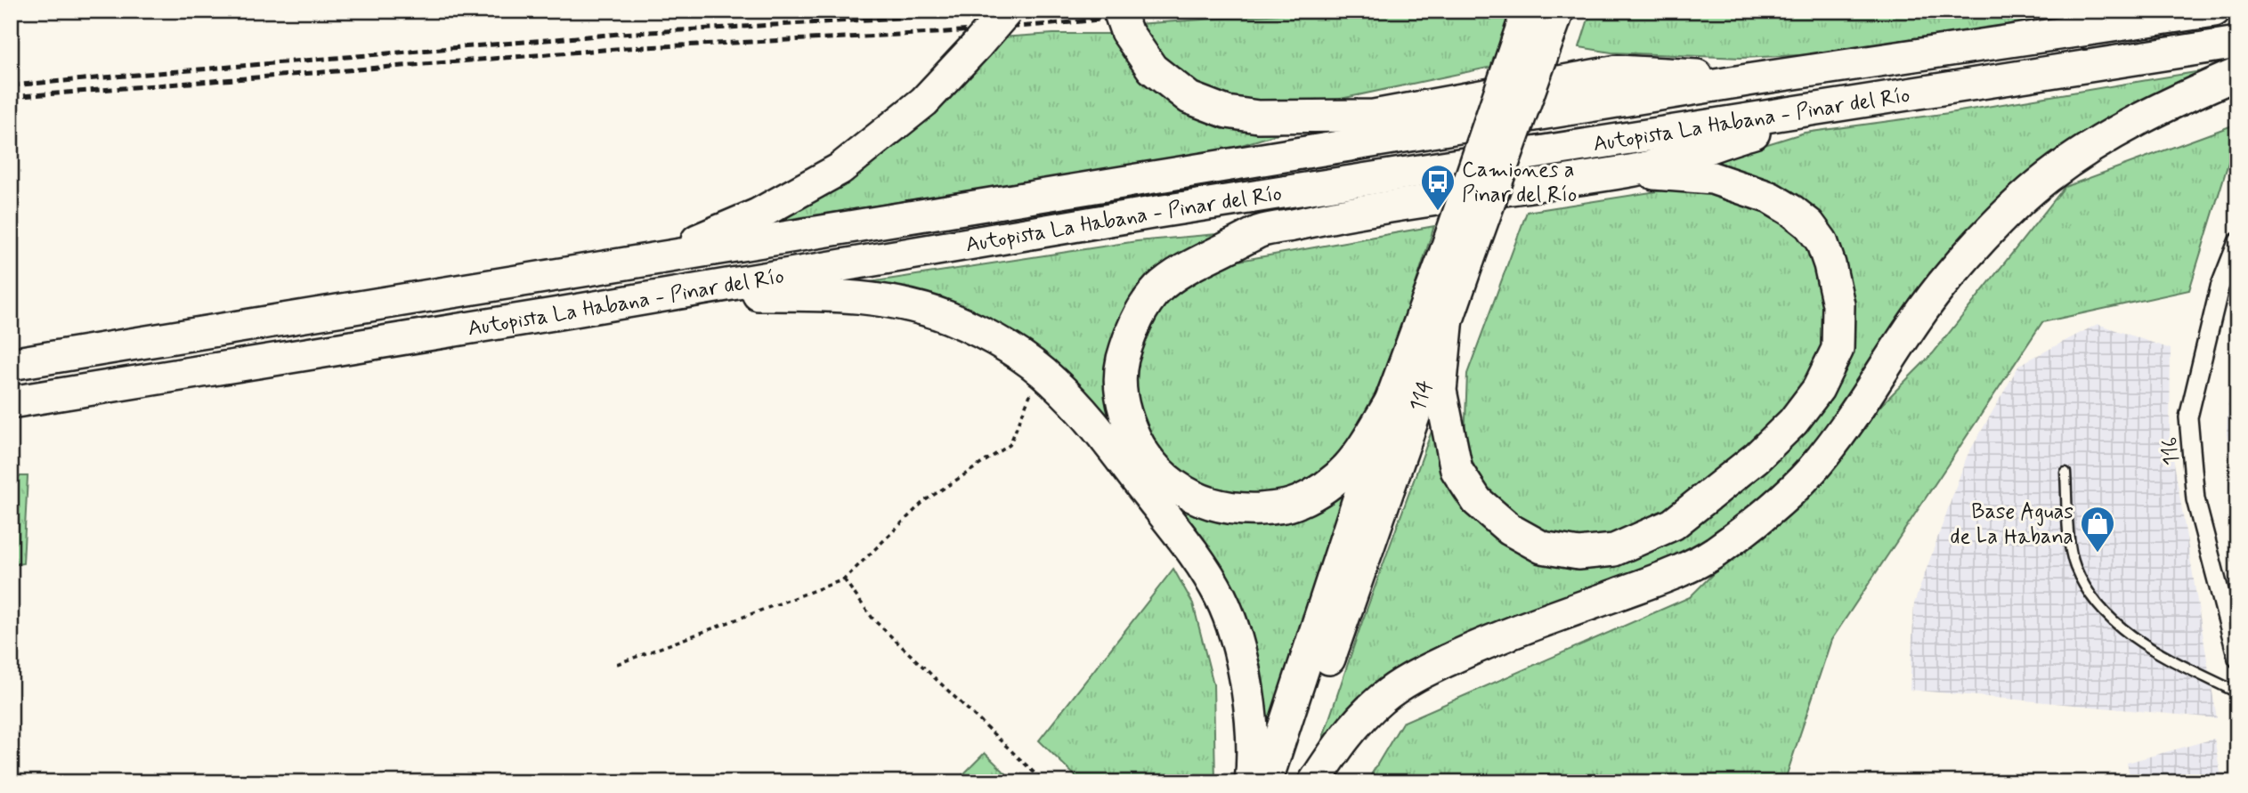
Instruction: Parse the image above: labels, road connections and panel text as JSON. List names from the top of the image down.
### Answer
{
  "streets": {
    "highway": ["Autopista La Habana - Pinar del Río", "114"],
    "street": ["116"]
  },
  "places": {
    "bus stop": ["Camiones a Pinar del Río"],
    "shop": ["Base Aguas de La Habana"]
  }
}
